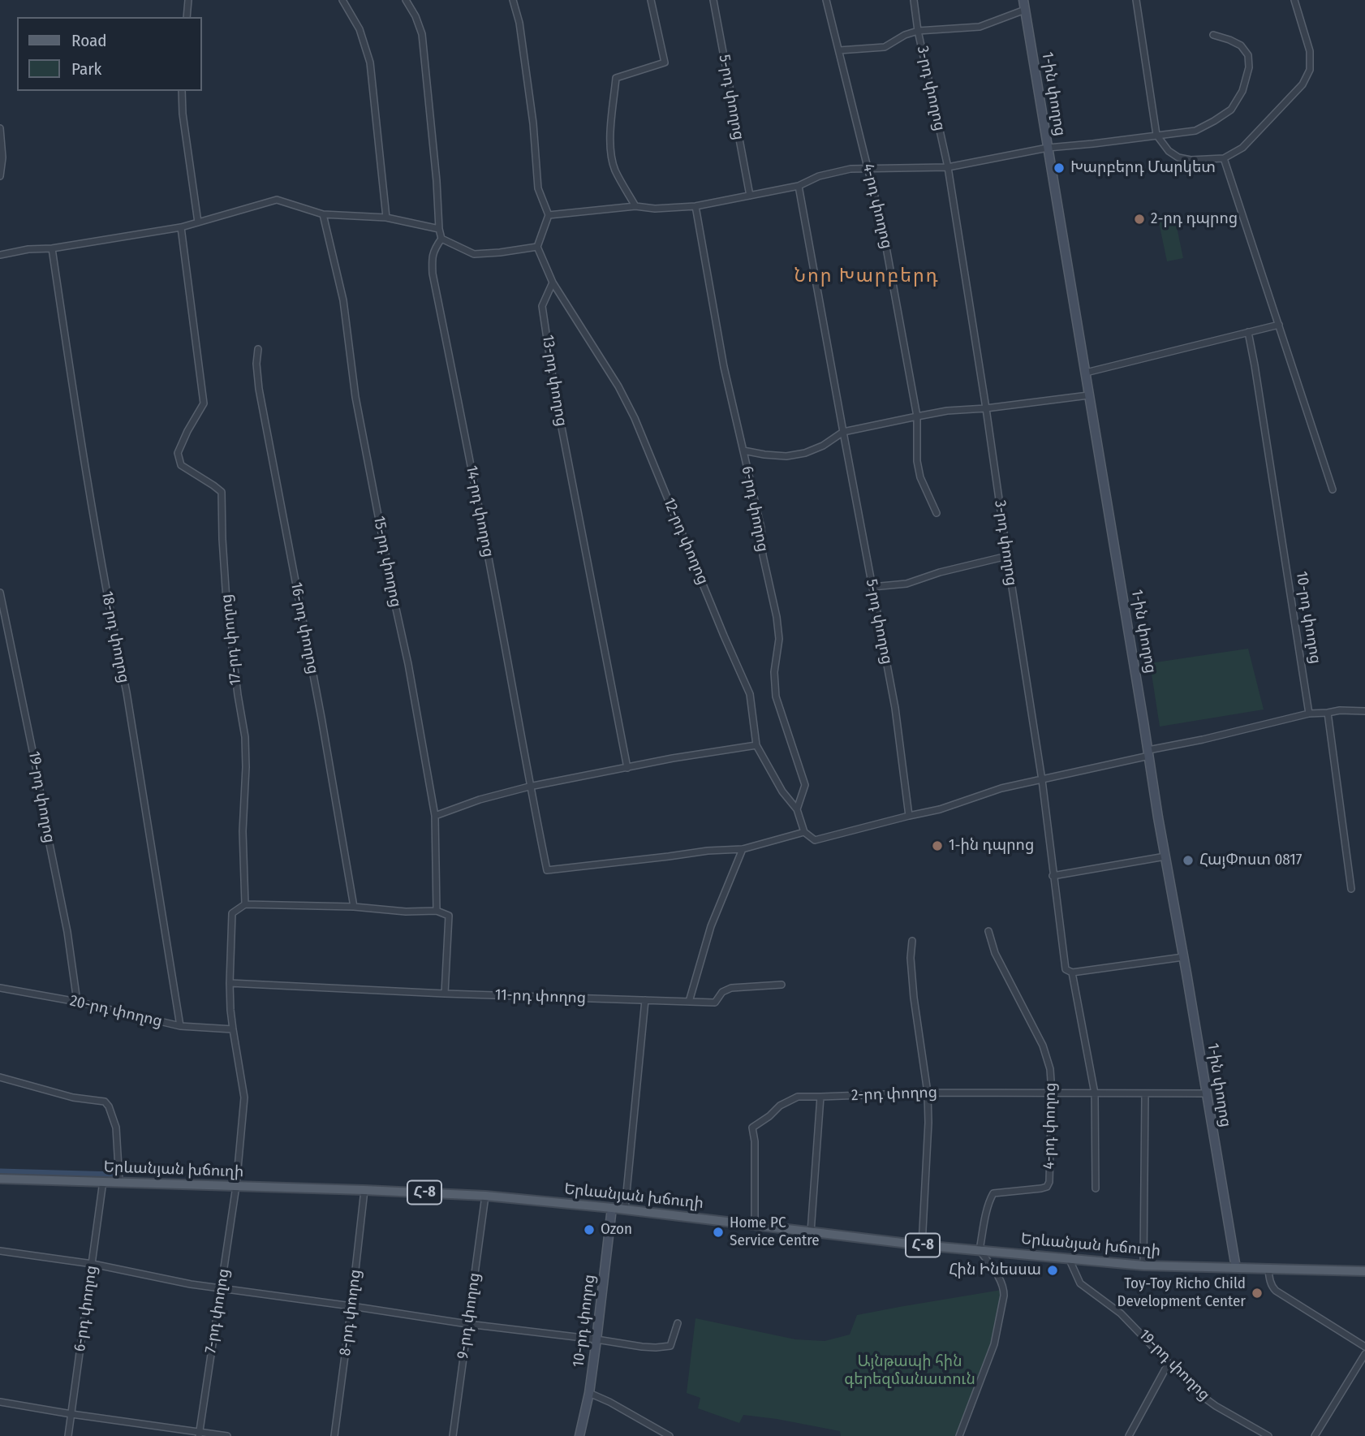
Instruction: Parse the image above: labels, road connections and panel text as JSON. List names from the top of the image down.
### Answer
{
  "streets": {
    "main road": [
      "1-ին փողոց",
      "10-րդ փողոց",
      "Երևանյան խճուղի",
      "Հ-8"
    ],
    "street": [
      "3-րդ փողոց",
      "5-րդ փողոց",
      "4-րդ փողոց",
      "13-րդ փողոց",
      "6-րդ փողոց",
      "14-րդ փողոց",
      "12-րդ փողոց",
      "15-րդ փողոց",
      "16-րդ փողոց",
      "18-րդ փողոց",
      "17-րդ փողոց",
      "19-րդ փողոց",
      "11-րդ փողոց",
      "20-րդ փողոց",
      "2-րդ փողոց",
      "7-րդ փողոց",
      "8-րդ փողոց",
      "9-րդ փողոց"
    ]
  },
  "crossings": [
    ["1-ին փողոց", "2-րդ փողոց"],
    ["1-ին փողոց", "Երևանյան խճուղի"],
    ["4-րդ փողոց", "2-րդ փողոց"],
    ["4-րդ փողոց", "Երևանյան խճուղի"],
    ["13-րդ փողոց", "12-րդ փողոց"],
    ["6-րդ փողոց", "12-րդ փողոց"],
    ["6-րդ փողոց", "Երևանյան խճուղի"],
    ["10-րդ փողոց", "Երևանյան խճուղի"],
    ["18-րդ փողոց", "20-րդ փողոց"],
    ["19-րդ փողոց", "20-րդ փողոց"],
    ["19-րդ փողոց", "Երևանյան խճուղի"],
    ["2-րդ փողոց", "Երևանյան խճուղի"],
    ["Երևանյան խճուղի", "7-րդ փողոց"],
    ["Երևանյան խճուղի", "8-րդ փողոց"],
    ["Երևանյան խճուղի", "9-րդ փողոց"]
  ],
  "districts": ["Նոր Խարբերդ"],
  "parks": ["Այնթապի հին գերեզմանատուն"],
  "places": [
    "Խարբերդ Մարկետ",
    "2-րդ դպրոց",
    "1-ին դպրոց",
    "ՀայՓոստ 0817",
    "Ozon",
    "Home PC Service Centre",
    "Հին Ինեսսա",
    "Toy-Toy Richo Child Development Center"
  ],
  "legend": ["Road", "Park"]
}
